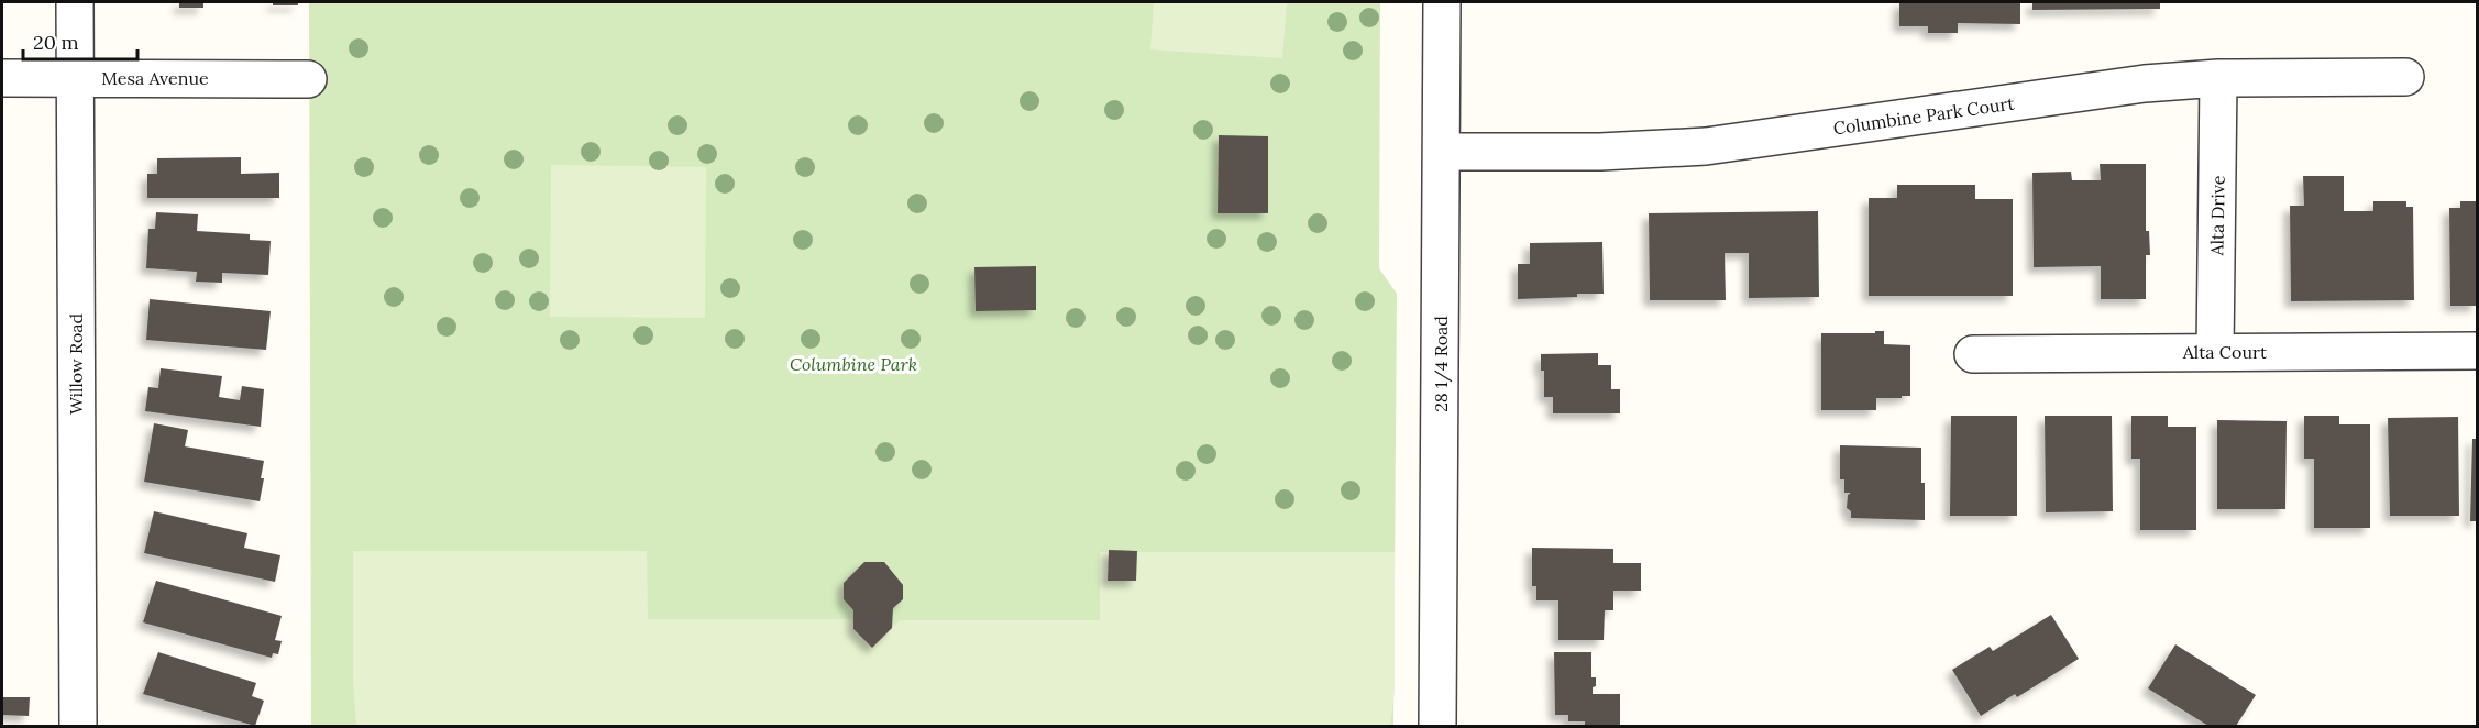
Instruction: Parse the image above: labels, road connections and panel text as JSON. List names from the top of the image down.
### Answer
{
  "streets": {
    "street": [
      "Mesa Avenue",
      "Columbine Park Court",
      "Alta Drive",
      "Alta Court",
      "Willow Road",
      "28 1/4 Road"
    ]
  },
  "crossings": [
    ["Mesa Avenue", "Willow Road"],
    ["Columbine Park Court", "Alta Drive"],
    ["Columbine Park Court", "28 1/4 Road"],
    ["Alta Drive", "Alta Court"]
  ],
  "parks": ["Columbine Park"],
  "scale_bar": "20 m"
}
